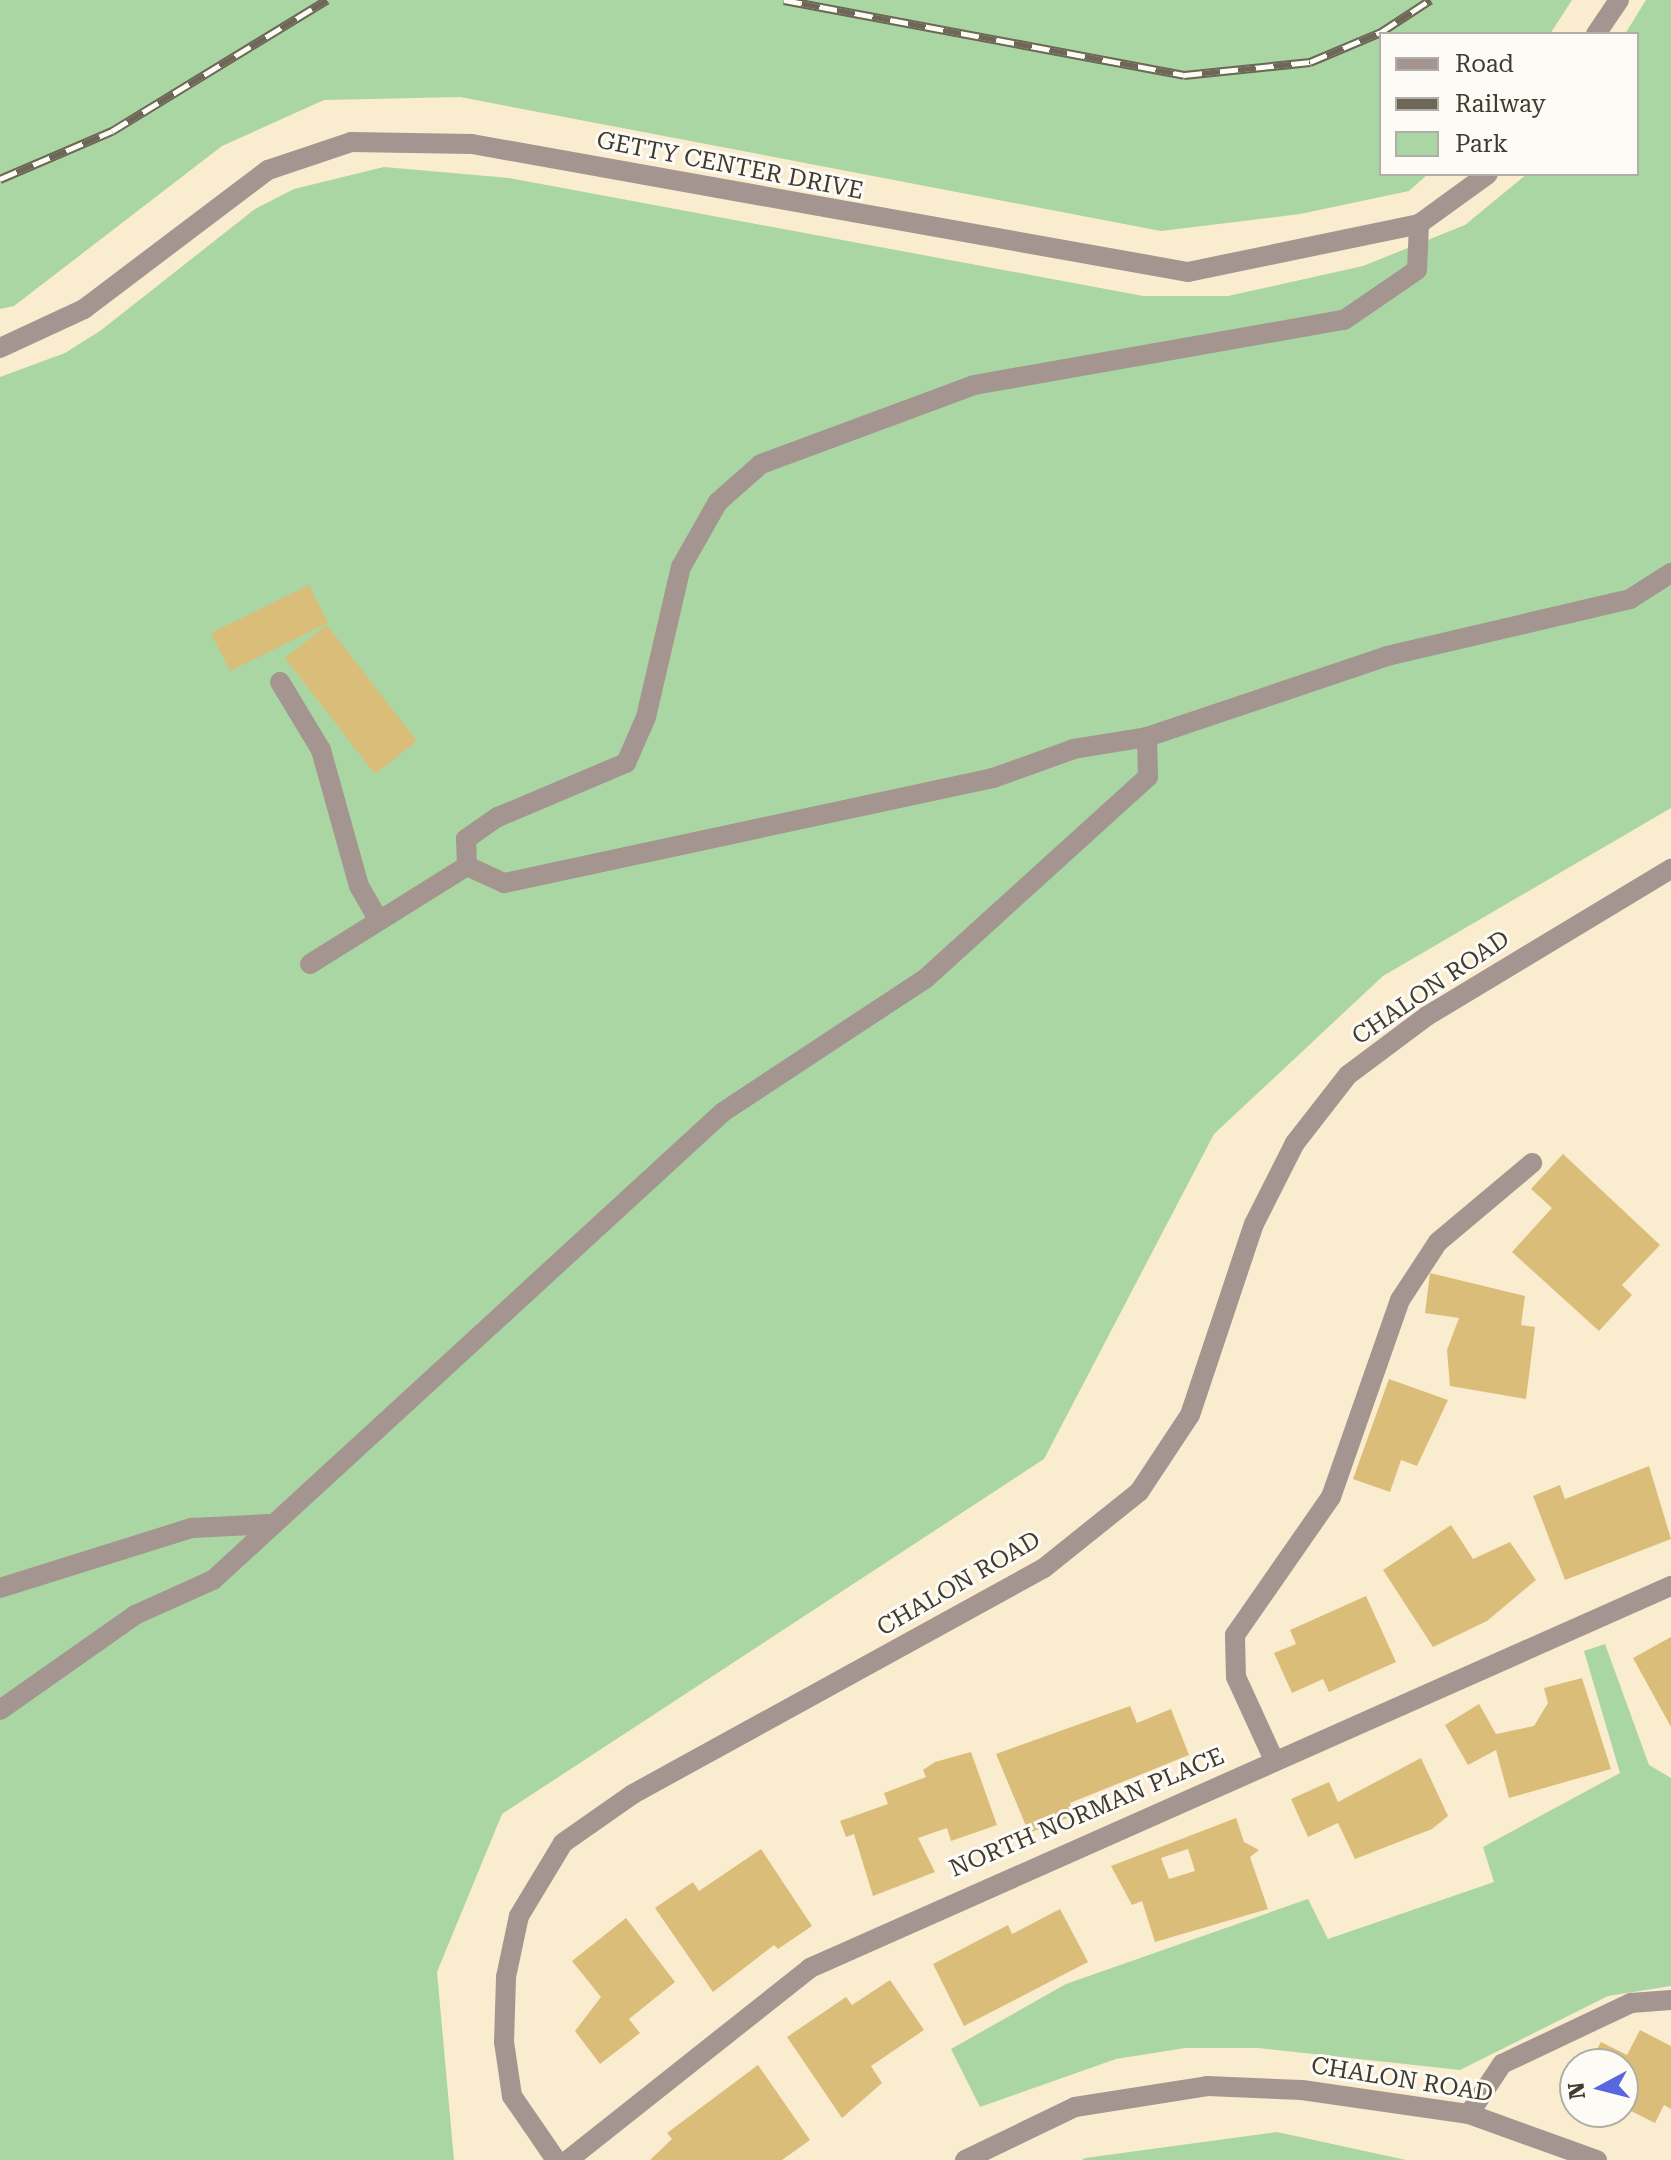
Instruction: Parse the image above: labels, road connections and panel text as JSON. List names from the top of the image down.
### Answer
{
  "streets": {
    "street": ["GETTY CENTER DRIVE", "CHALON ROAD", "NORTH NORMAN PLACE"]
  },
  "legend": ["Road", "Railway", "Park"],
  "north": "left"
}
